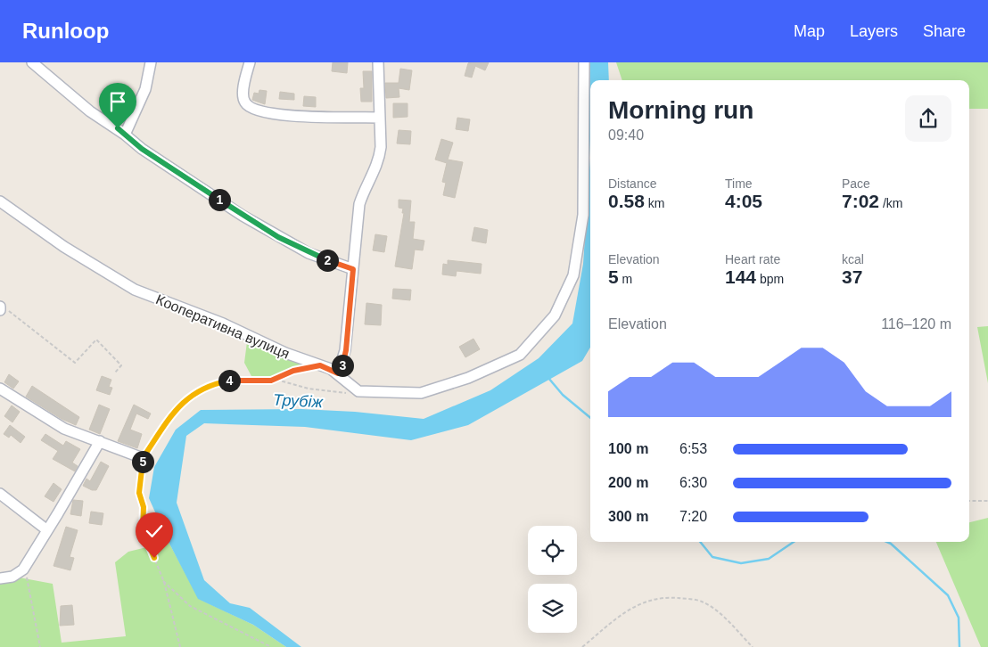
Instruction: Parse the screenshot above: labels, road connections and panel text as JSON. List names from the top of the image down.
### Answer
{
  "streets": {
    "street": ["Кооперативна вулиця"]
  },
  "water": ["Трубіж"],
  "page": {
    "header": "Runloop",
    "nav": ["Map", "Layers", "Share"],
    "heading": ["Morning run", "09:40"],
    "stats": [
      ["Distance", "0.58 km"],
      ["Time", "4:05"],
      ["Pace", "7:02 /km"],
      ["Elevation", "5 m"],
      ["Heart rate", "144 bpm"],
      ["kcal", "37"]
    ],
    "pins": [
      "1",
      "2",
      "3",
      "4",
      "5"
    ],
    "chart": ["Elevation", "116–120 m"],
    "list": [
      {
        "name": "100 m",
        "note": "6:53"
      },
      {
        "name": "200 m",
        "note": "6:30"
      },
      {
        "name": "300 m",
        "note": "7:20"
      }
    ]
  }
}
